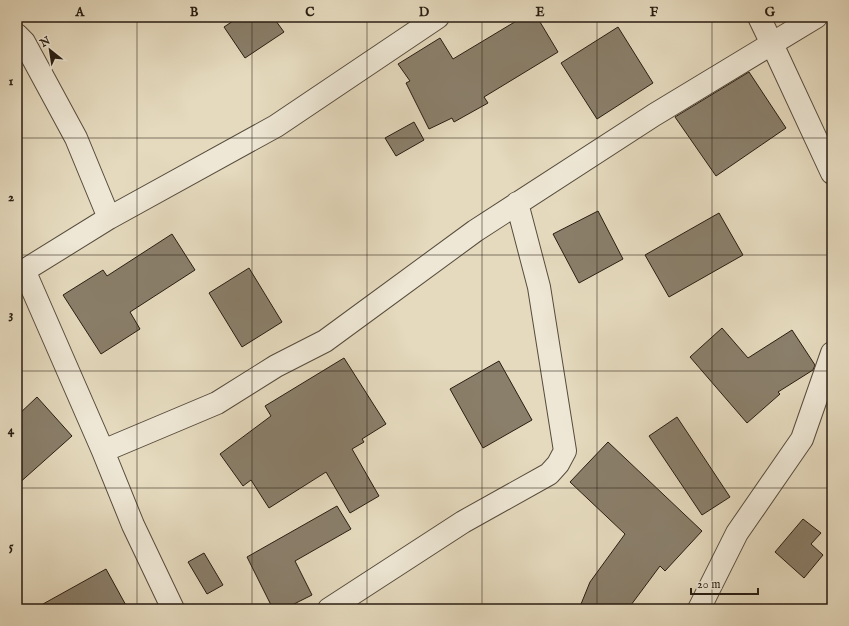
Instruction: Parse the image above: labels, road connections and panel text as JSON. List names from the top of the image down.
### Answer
{
  "scale_bar": "20 m",
  "north": "top left",
  "grid": {
    "columns": [
      "A",
      "B",
      "C",
      "D",
      "E",
      "F",
      "G"
    ],
    "rows": [
      "1",
      "2",
      "3",
      "4",
      "5"
    ]
  }
}
